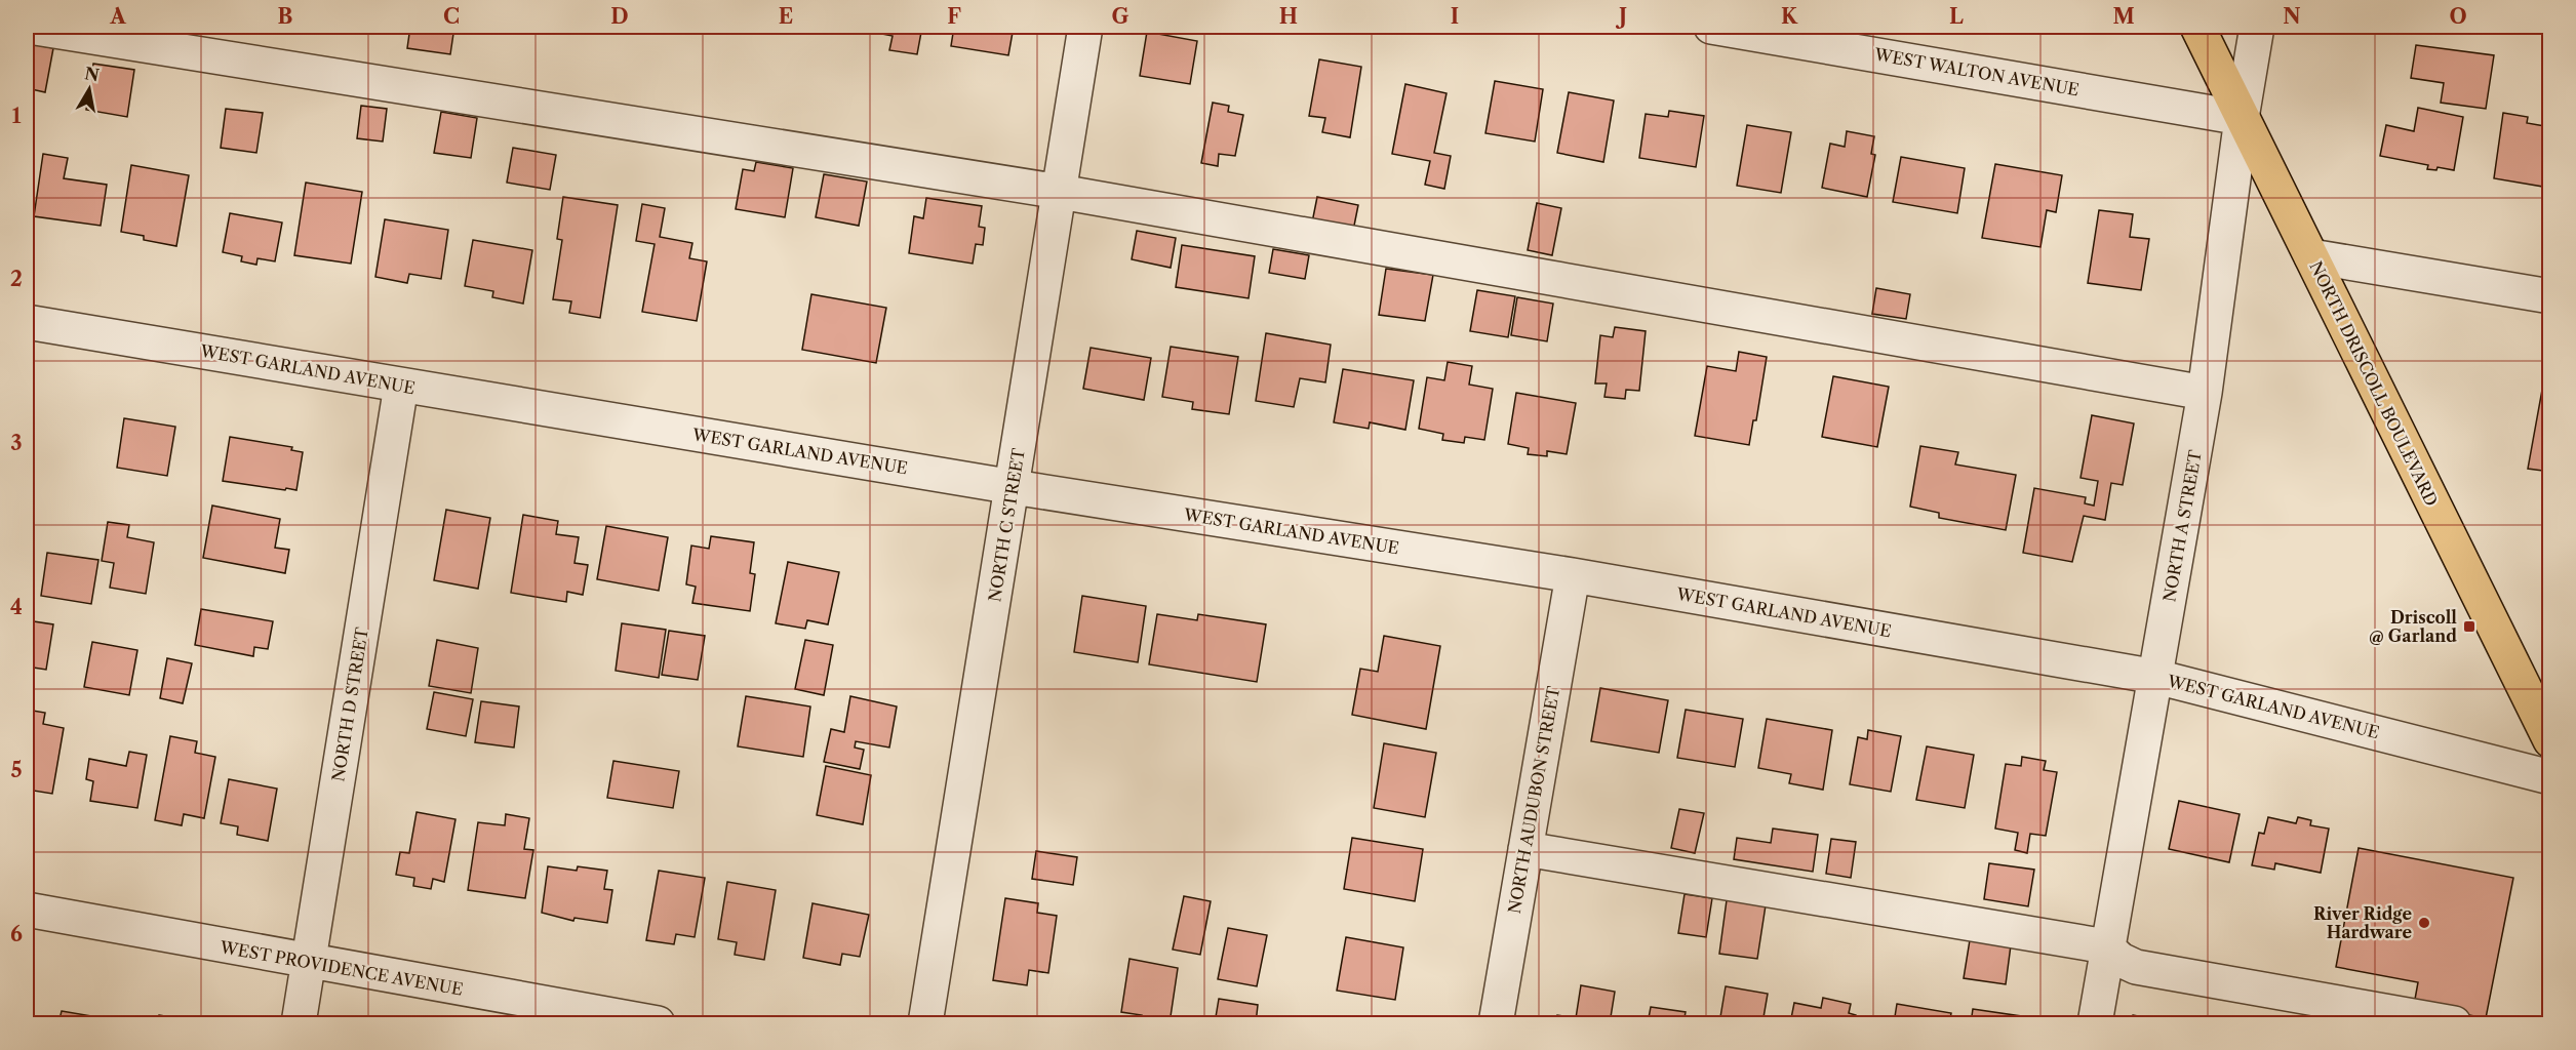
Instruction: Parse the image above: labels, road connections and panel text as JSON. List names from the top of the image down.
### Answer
{
  "streets": {
    "main road": ["NORTH DRISCOLL BOULEVARD"],
    "street": [
      "WEST WALTON AVENUE",
      "WEST GARLAND AVENUE",
      "NORTH C STREET",
      "NORTH A STREET",
      "NORTH D STREET",
      "NORTH AUDUBON STREET",
      "WEST PROVIDENCE AVENUE"
    ]
  },
  "crossings": [
    ["WEST WALTON AVENUE", "NORTH DRISCOLL BOULEVARD"],
    ["WEST WALTON AVENUE", "NORTH A STREET"],
    ["WEST GARLAND AVENUE", "NORTH C STREET"],
    ["WEST GARLAND AVENUE", "NORTH A STREET"],
    ["WEST GARLAND AVENUE", "NORTH D STREET"],
    ["WEST GARLAND AVENUE", "NORTH AUDUBON STREET"],
    ["NORTH DRISCOLL BOULEVARD", "NORTH A STREET"],
    ["NORTH D STREET", "WEST PROVIDENCE AVENUE"]
  ],
  "places": {
    "transit": ["Driscoll @ Garland"],
    "other": ["River Ridge Hardware"]
  },
  "north": "top",
  "grid": {
    "columns": [
      "A",
      "B",
      "C",
      "D",
      "E",
      "F",
      "G",
      "H",
      "I",
      "J",
      "K",
      "L",
      "M",
      "N",
      "O"
    ],
    "rows": [
      "1",
      "2",
      "3",
      "4",
      "5",
      "6"
    ]
  }
}
